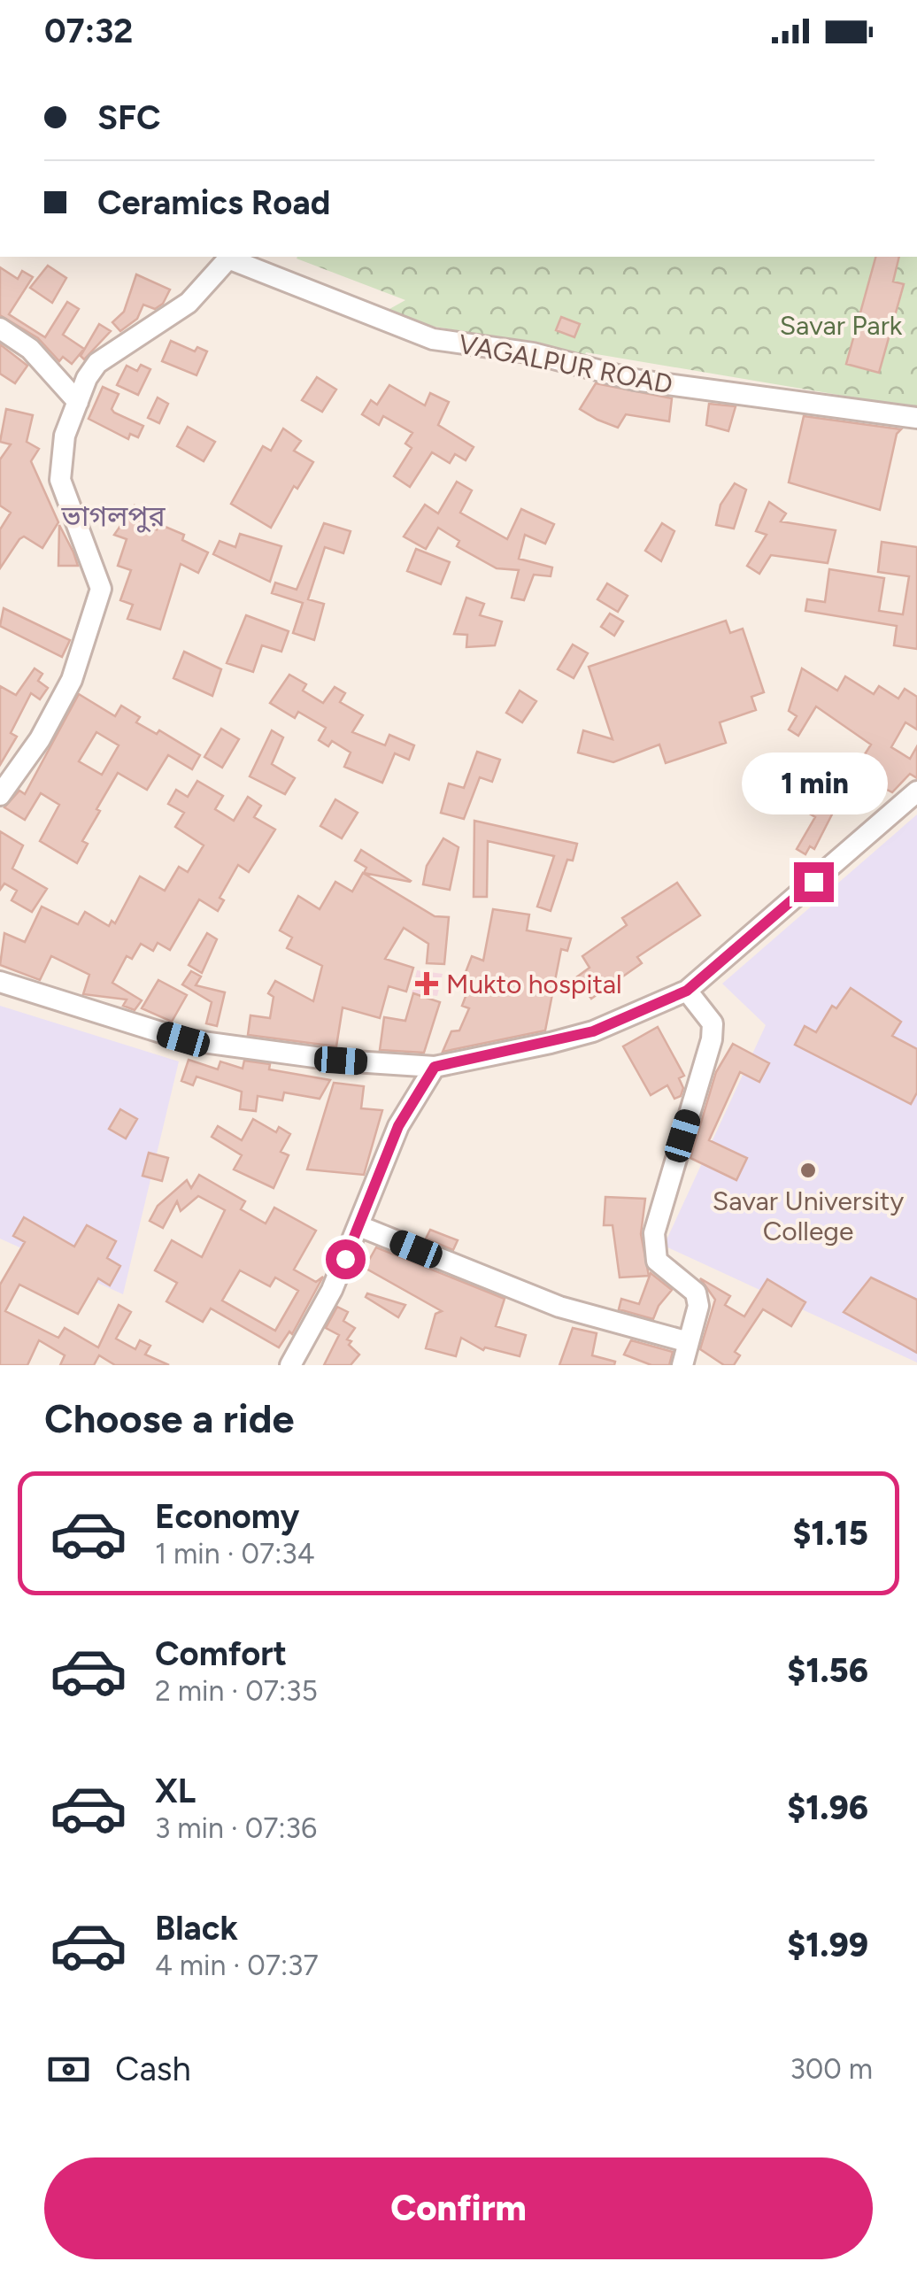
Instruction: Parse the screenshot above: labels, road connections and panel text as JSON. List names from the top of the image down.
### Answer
{
  "streets": {
    "street": ["VAGALPUR ROAD"]
  },
  "districts": ["ভাগলপুর"],
  "parks": ["Savar Park"],
  "places": {
    "health": ["Mukto hospital"],
    "other": ["Savar University College"]
  },
  "page": {
    "status": "07:32",
    "banner": ["SFC", "Ceramics Road"],
    "bubble": "1 min",
    "heading": "Choose a ride",
    "list": [
      {
        "name": "Economy",
        "note": "1 min · 07:34",
        "value": "$1.15"
      },
      {
        "name": "Comfort",
        "note": "2 min · 07:35",
        "value": "$1.56"
      },
      {
        "name": "XL",
        "note": "3 min · 07:36",
        "value": "$1.96"
      },
      {
        "name": "Black",
        "note": "4 min · 07:37",
        "value": "$1.99"
      }
    ],
    "pay": ["Cash", "300 m"],
    "buttons": "Confirm"
  }
}
